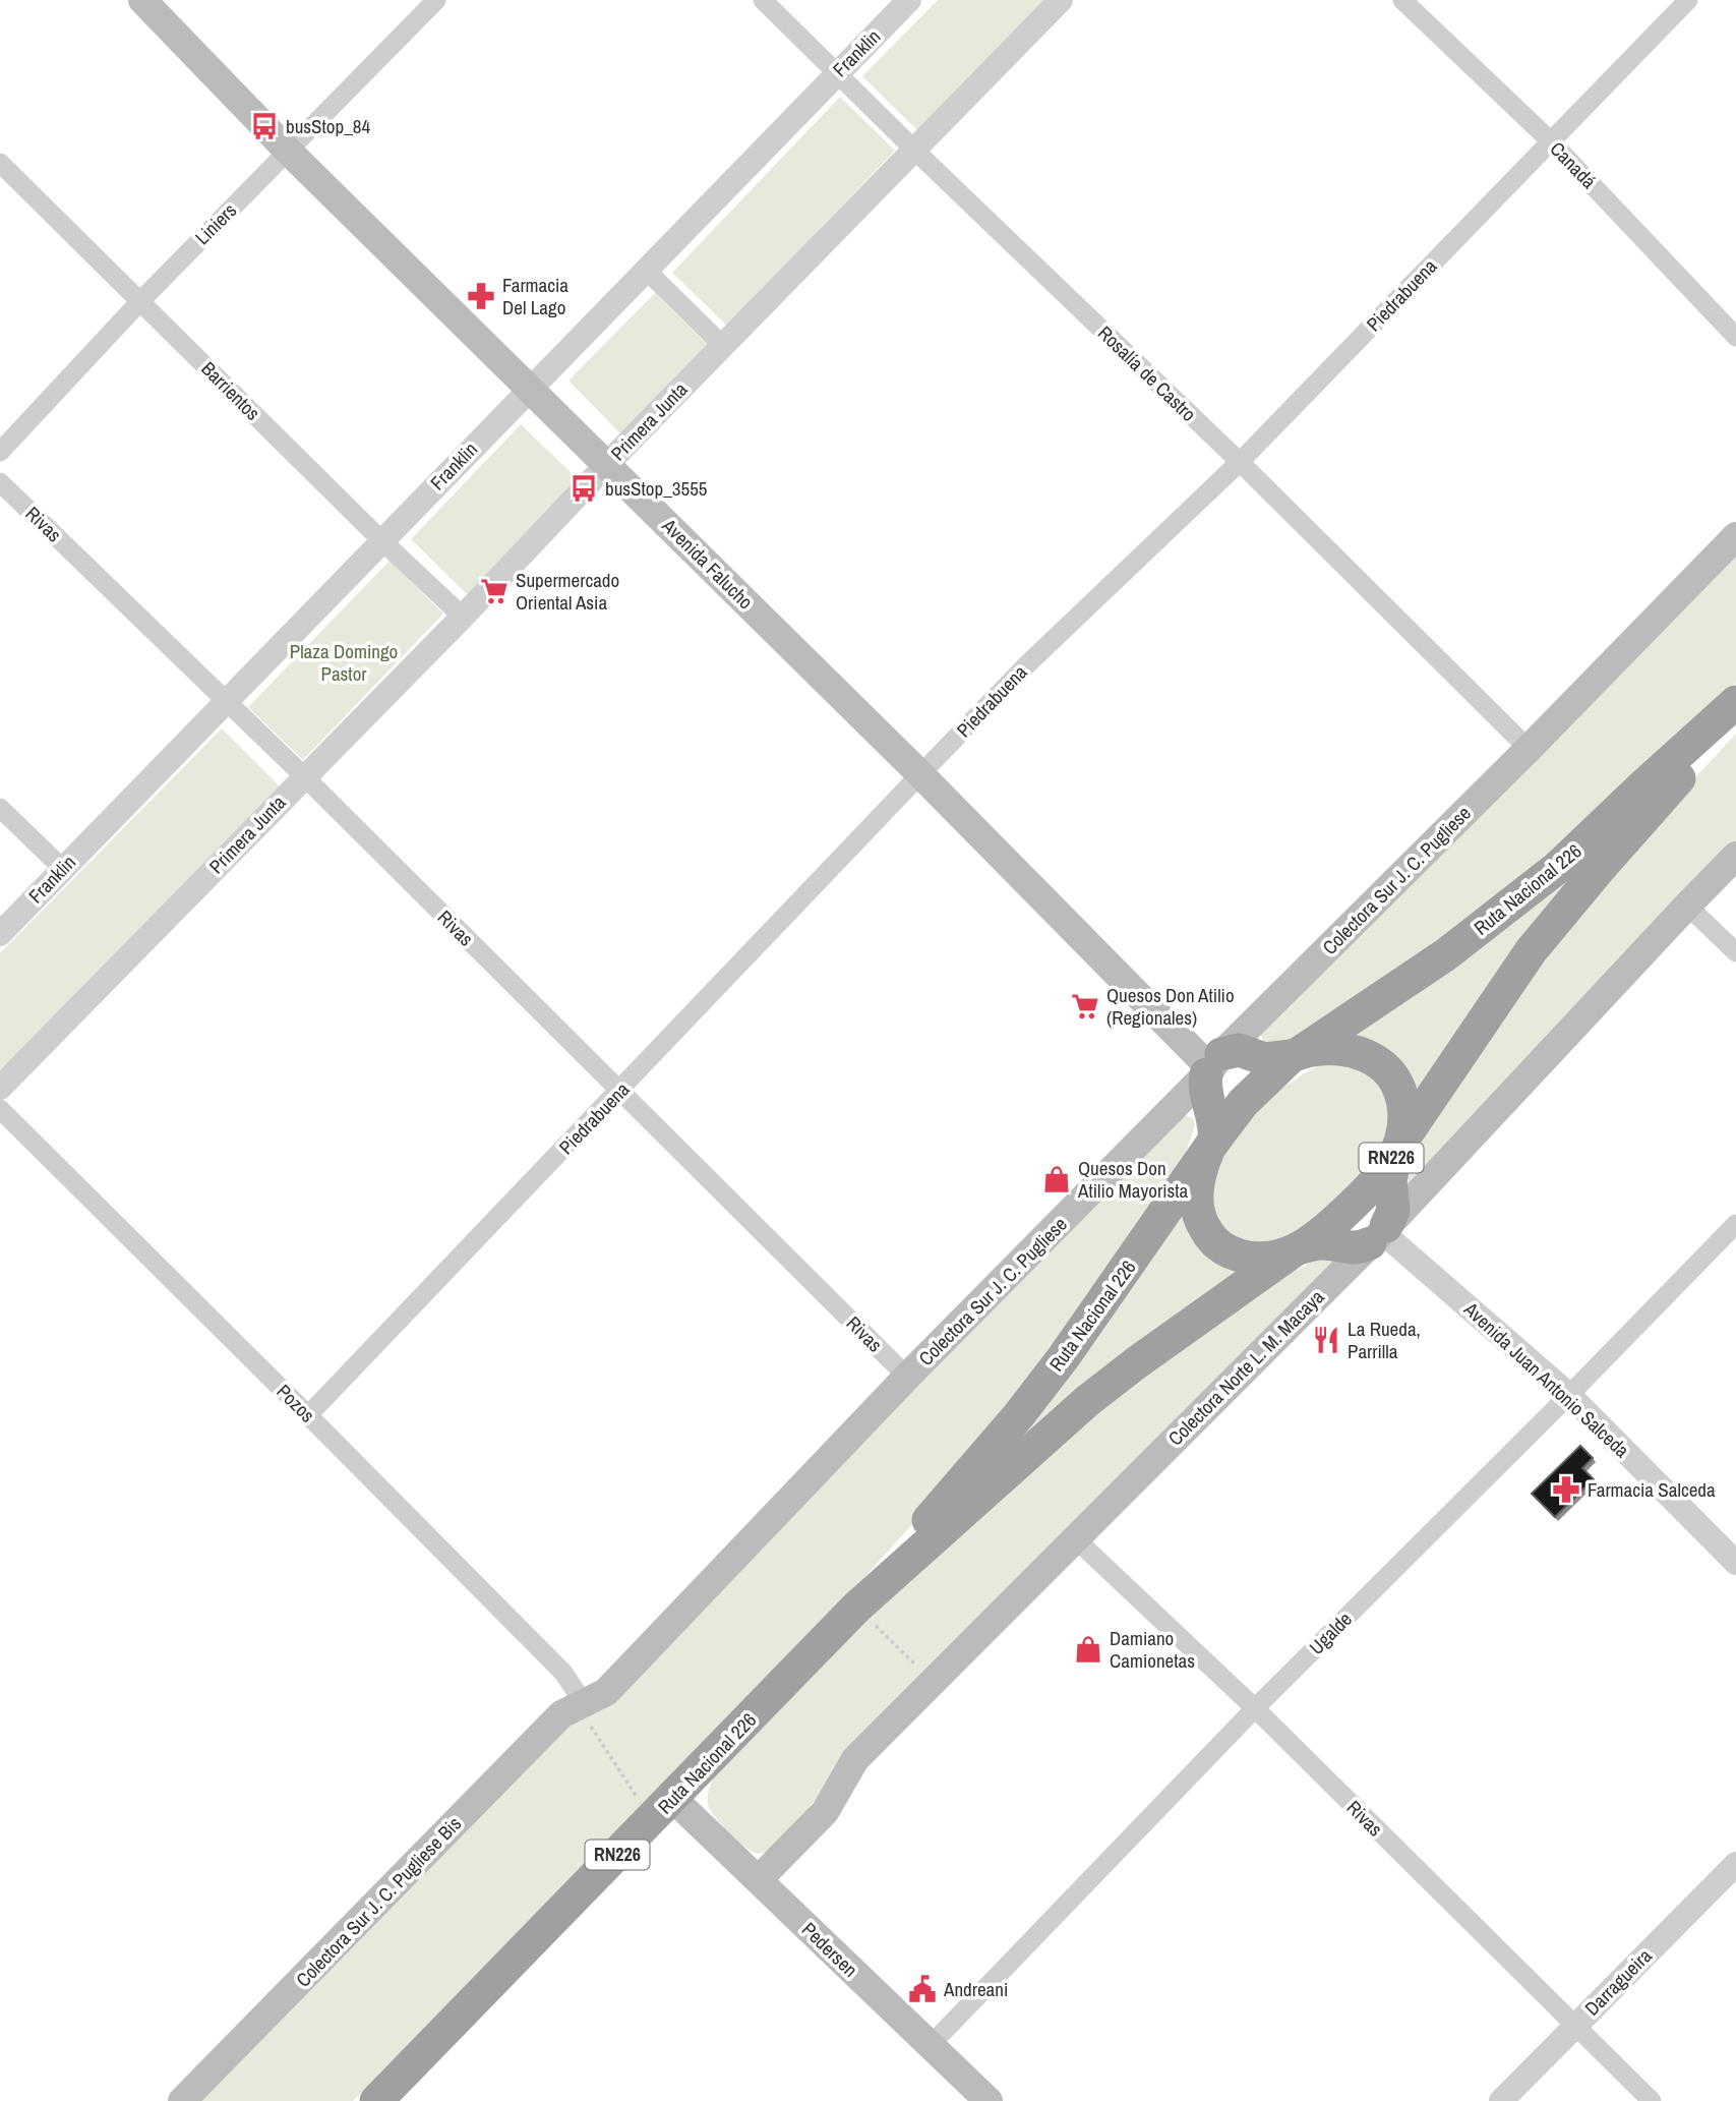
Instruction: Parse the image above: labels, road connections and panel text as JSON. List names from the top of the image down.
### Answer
{
  "streets": {
    "highway": ["Ruta Nacional 226", "RN226"],
    "main road": [
      "Avenida Falucho",
      "Colectora Sur J. C. Pugliese",
      "Colectora Norte L. M. Macaya",
      "Colectora Sur J. C. Pugliese Bis",
      "Pedersen"
    ],
    "street": [
      "Franklin",
      "Canadá",
      "Liniers",
      "Piedrabuena",
      "Rosalía de Castro",
      "Barrientos",
      "Primera Junta",
      "Rivas",
      "Avenida Juan Antonio Salceda",
      "Pozos",
      "Ugalde",
      "Darragueira"
    ]
  },
  "crossings": [
    ["Franklin", "Rosalía de Castro"],
    ["Franklin", "Barrientos"],
    ["Franklin", "Rivas"],
    ["Franklin", "Avenida Falucho"],
    ["Canadá", "Piedrabuena"],
    ["Liniers", "Barrientos"],
    ["Liniers", "Avenida Falucho"],
    ["Piedrabuena", "Rosalía de Castro"],
    ["Piedrabuena", "Rivas"],
    ["Piedrabuena", "Avenida Falucho"],
    ["Piedrabuena", "Pozos"],
    ["Rosalía de Castro", "Primera Junta"],
    ["Rosalía de Castro", "Colectora Sur J. C. Pugliese"],
    ["Barrientos", "Primera Junta"],
    ["Primera Junta", "Rivas"],
    ["Primera Junta", "Avenida Falucho"],
    ["Rivas", "Colectora Sur J. C. Pugliese"],
    ["Rivas", "Colectora Norte L. M. Macaya"],
    ["Rivas", "Ugalde"],
    ["Rivas", "Darragueira"],
    ["Avenida Falucho", "Colectora Sur J. C. Pugliese"],
    ["Colectora Sur J. C. Pugliese", "Pozos"],
    ["Colectora Sur J. C. Pugliese", "Colectora Sur J. C. Pugliese Bis"],
    ["Ruta Nacional 226", "Pedersen"],
    ["Colectora Norte L. M. Macaya", "Avenida Juan Antonio Salceda"],
    ["Colectora Norte L. M. Macaya", "Pedersen"],
    ["Avenida Juan Antonio Salceda", "Ugalde"],
    ["Pozos", "Colectora Sur J. C. Pugliese Bis"],
    ["Ugalde", "Pedersen"]
  ],
  "parks": ["Plaza Domingo Pastor"],
  "places": {
    "bus stop": ["busStop_84", "busStop_3555"],
    "pharmacy": ["Farmacia Del Lago", "Farmacia Salceda"],
    "supermarket": ["Supermercado Oriental Asia", "Quesos Don Atilio (Regionales)"],
    "shop": ["Quesos Don Atilio Mayorista", "Damiano Camionetas"],
    "restaurant": ["La Rueda, Parrilla"],
    "public building": ["Andreani"]
  }
}
